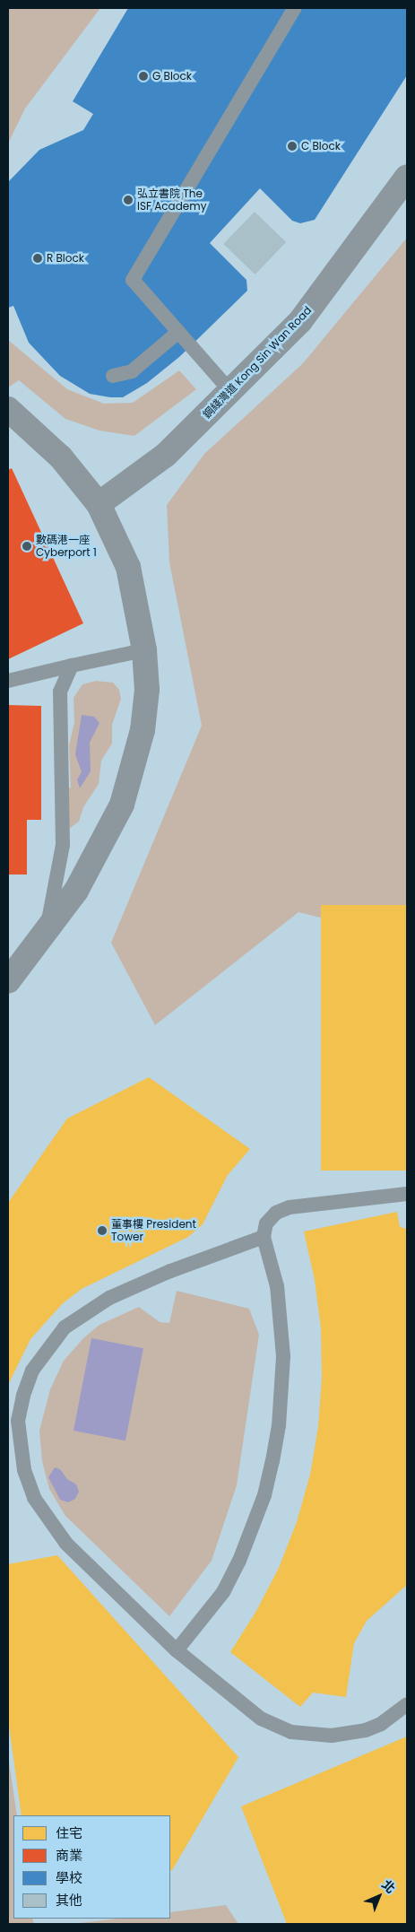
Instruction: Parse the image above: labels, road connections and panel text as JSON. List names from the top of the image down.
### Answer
{
  "streets": {
    "street": ["鋼綫灣道 Kong Sin Wan Road"]
  },
  "places": [
    "G Block",
    "C Block",
    "弘立書院 The ISF Academy",
    "R Block",
    "數碼港一座 Cyberport 1",
    "董事樓 President Tower"
  ],
  "legend": [
    "住宅",
    "商業",
    "學校",
    "其他"
  ],
  "north": "top right"
}
